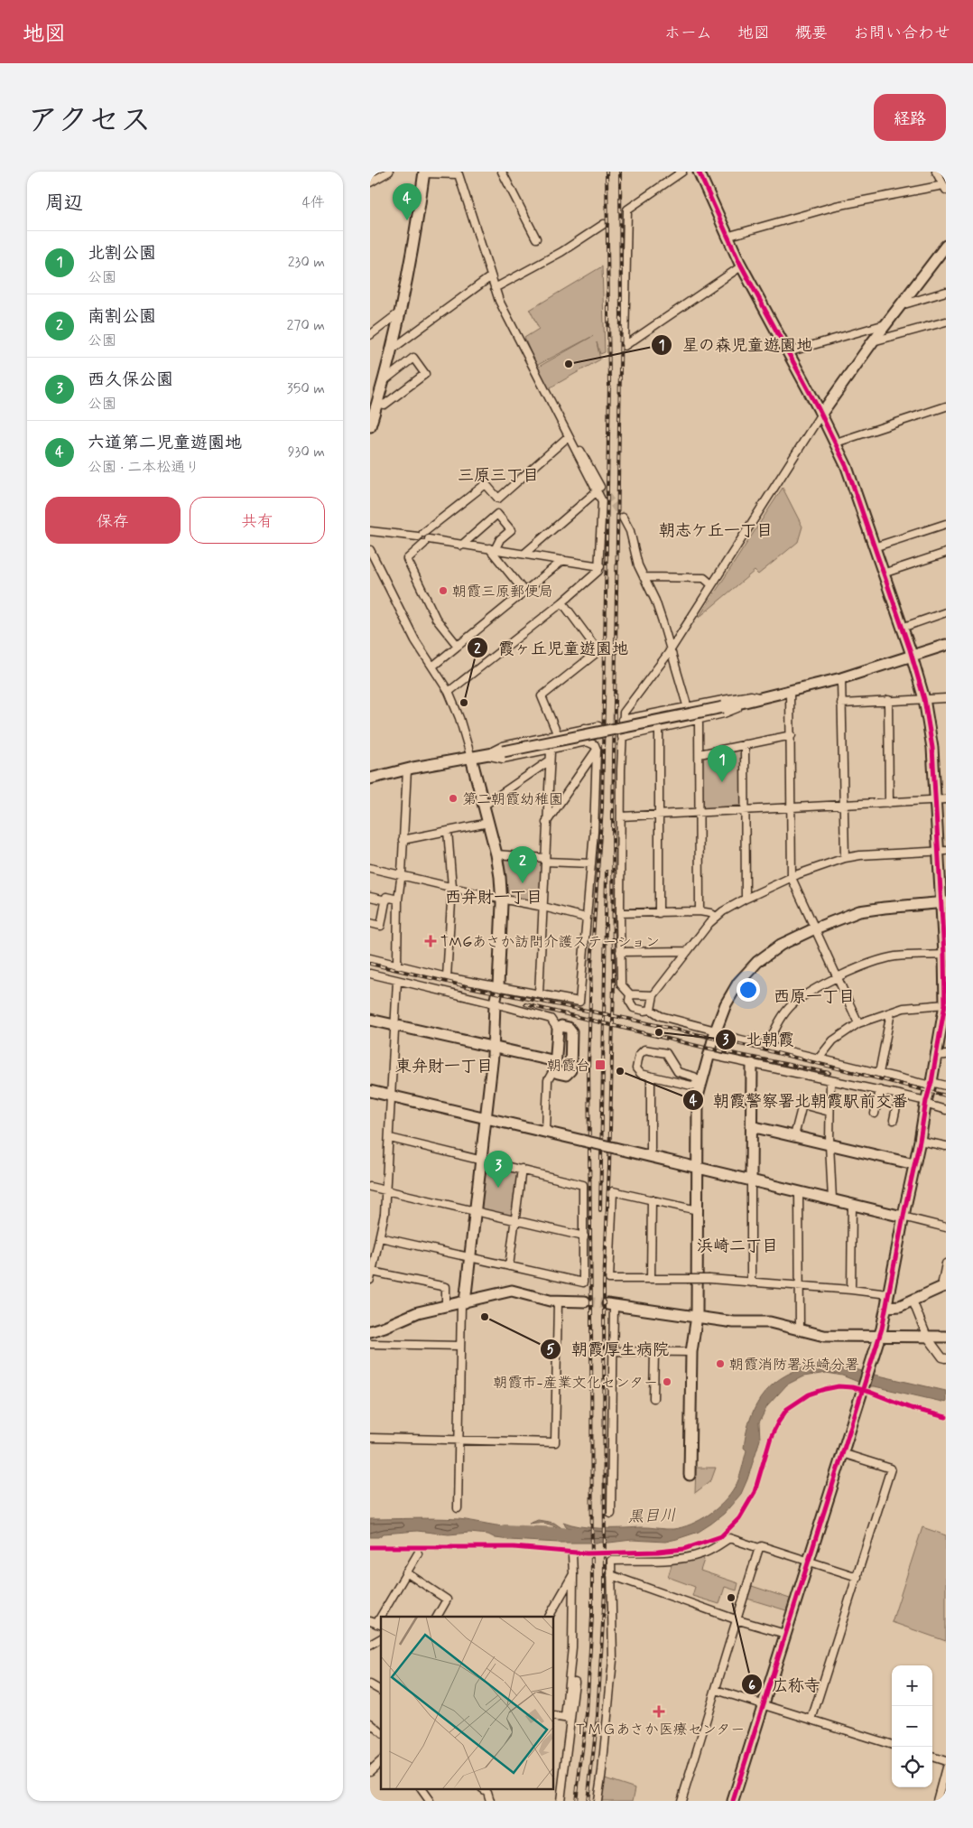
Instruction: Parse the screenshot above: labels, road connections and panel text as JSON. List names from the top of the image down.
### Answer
{
  "districts": [
    "三原三丁目",
    "朝志ケ丘一丁目",
    "西弁財一丁目",
    "西原一丁目",
    "東弁財一丁目",
    "浜崎二丁目"
  ],
  "water": ["黒目川"],
  "places": {
    "other": [
      "星の森児童遊園地",
      "朝霞三原郵便局",
      "霞ヶ丘児童遊園地",
      "第二朝霞幼稚園",
      "北朝霞",
      "朝霞警察署北朝霞駅前交番",
      "朝霞厚生病院",
      "朝霞消防署浜崎分署",
      "朝霞市-産業文化センター",
      "広称寺"
    ],
    "health": ["TMGあさか訪問介護ステーション", "ＴＭＧあさか医療センター"],
    "transit": ["朝霞台"]
  },
  "page": {
    "header": "地図",
    "nav": [
      "ホーム",
      "地図",
      "概要",
      "お問い合わせ"
    ],
    "title": "アクセス",
    "buttons": [
      "経路",
      ["保存", "共有"]
    ],
    "heading": ["周辺", "4件"],
    "pins": [
      "4",
      "1",
      "2",
      "3"
    ],
    "list": [
      {
        "mark": "1",
        "name": "北割公園",
        "note": "公園",
        "value": "230 m"
      },
      {
        "mark": "2",
        "name": "南割公園",
        "note": "公園",
        "value": "270 m"
      },
      {
        "mark": "3",
        "name": "西久保公園",
        "note": "公園",
        "value": "350 m"
      },
      {
        "mark": "4",
        "name": "六道第二児童遊園地",
        "note": "公園 · 二本松通り",
        "value": "930 m"
      }
    ],
    "map_buttons": ["+", "−"]
  }
}
